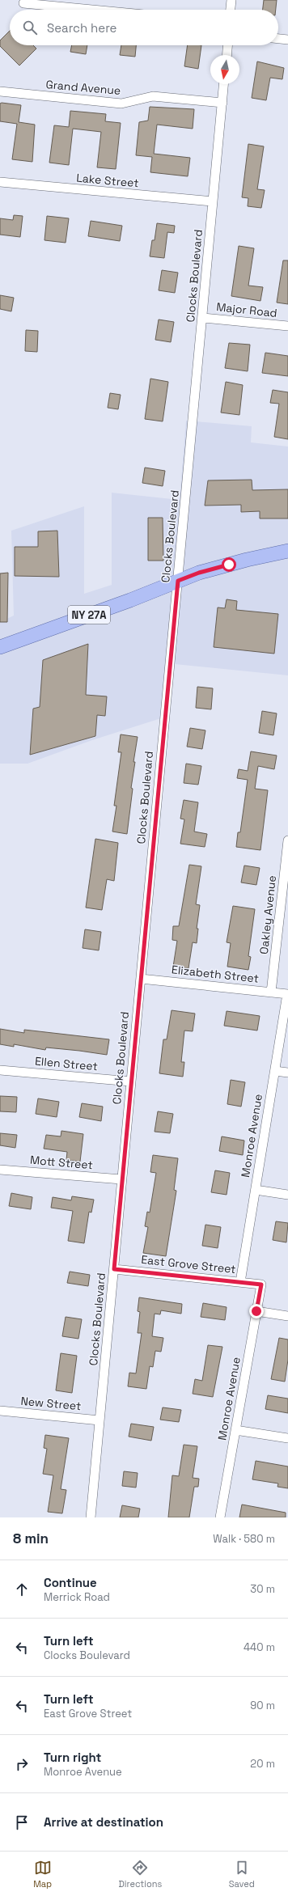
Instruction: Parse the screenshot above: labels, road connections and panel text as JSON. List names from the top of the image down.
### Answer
{
  "streets": {
    "main road": ["NY 27A"],
    "street": [
      "Grand Avenue",
      "Lake Street",
      "Clocks Boulevard",
      "Major Road",
      "Oakley Avenue",
      "Elizabeth Street",
      "Ellen Street",
      "Monroe Avenue",
      "Mott Street",
      "East Grove Street",
      "New Street"
    ]
  },
  "crossings": [
    ["Grand Avenue", "Clocks Boulevard"],
    ["Lake Street", "Clocks Boulevard"],
    ["Clocks Boulevard", "Major Road"],
    ["Clocks Boulevard", "NY 27A"],
    ["Clocks Boulevard", "Elizabeth Street"],
    ["Clocks Boulevard", "Ellen Street"],
    ["Clocks Boulevard", "Mott Street"],
    ["Clocks Boulevard", "East Grove Street"],
    ["Clocks Boulevard", "New Street"],
    ["Oakley Avenue", "Elizabeth Street"],
    ["Elizabeth Street", "Monroe Avenue"],
    ["Monroe Avenue", "East Grove Street"]
  ],
  "north": "bottom",
  "page": {
    "search": "Search here",
    "heading": ["8 min", "Walk · 580 m"],
    "list": [
      ["Continue", "Merrick Road", "30 m"],
      ["Turn left", "Clocks Boulevard", "440 m"],
      ["Turn left", "East Grove Street", "90 m"],
      ["Turn right", "Monroe Avenue", "20 m"],
      "Arrive at destination"
    ],
    "nav": ["Map", "Directions", "Saved"]
  }
}
